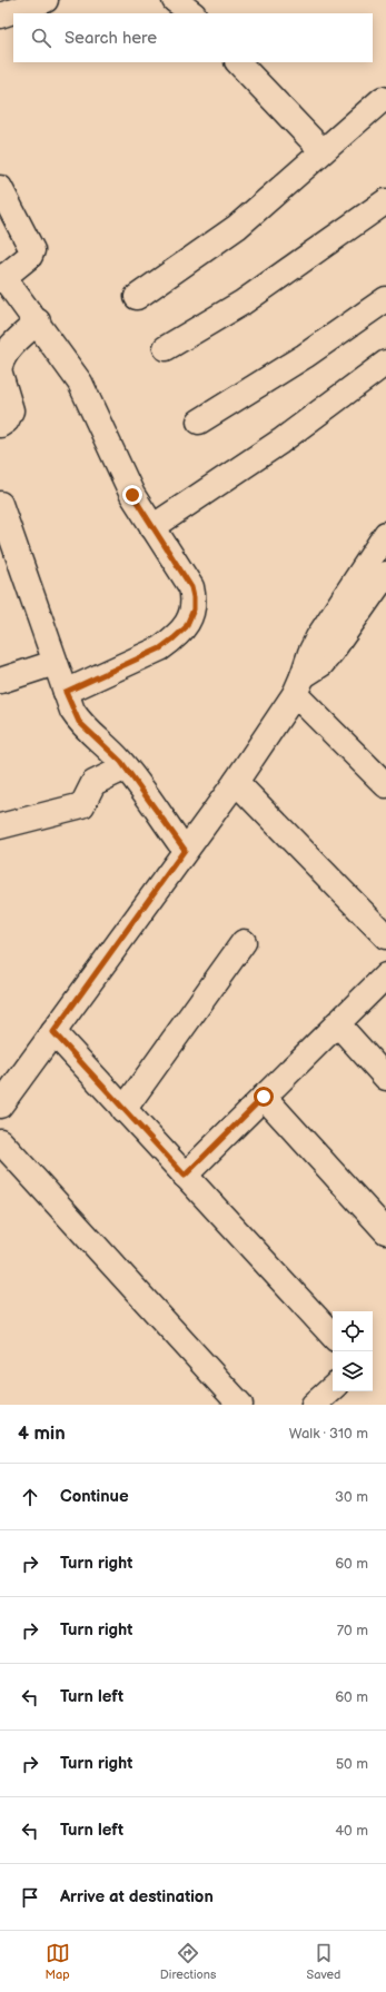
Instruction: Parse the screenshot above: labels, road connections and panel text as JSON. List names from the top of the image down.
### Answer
{
  "page": {
    "search": "Search here",
    "heading": ["4 min", "Walk · 310 m"],
    "list": [
      ["Continue", "30 m"],
      ["Turn right", "60 m"],
      ["Turn right", "70 m"],
      ["Turn left", "60 m"],
      ["Turn right", "50 m"],
      ["Turn left", "40 m"],
      "Arrive at destination"
    ],
    "nav": ["Map", "Directions", "Saved"]
  }
}
